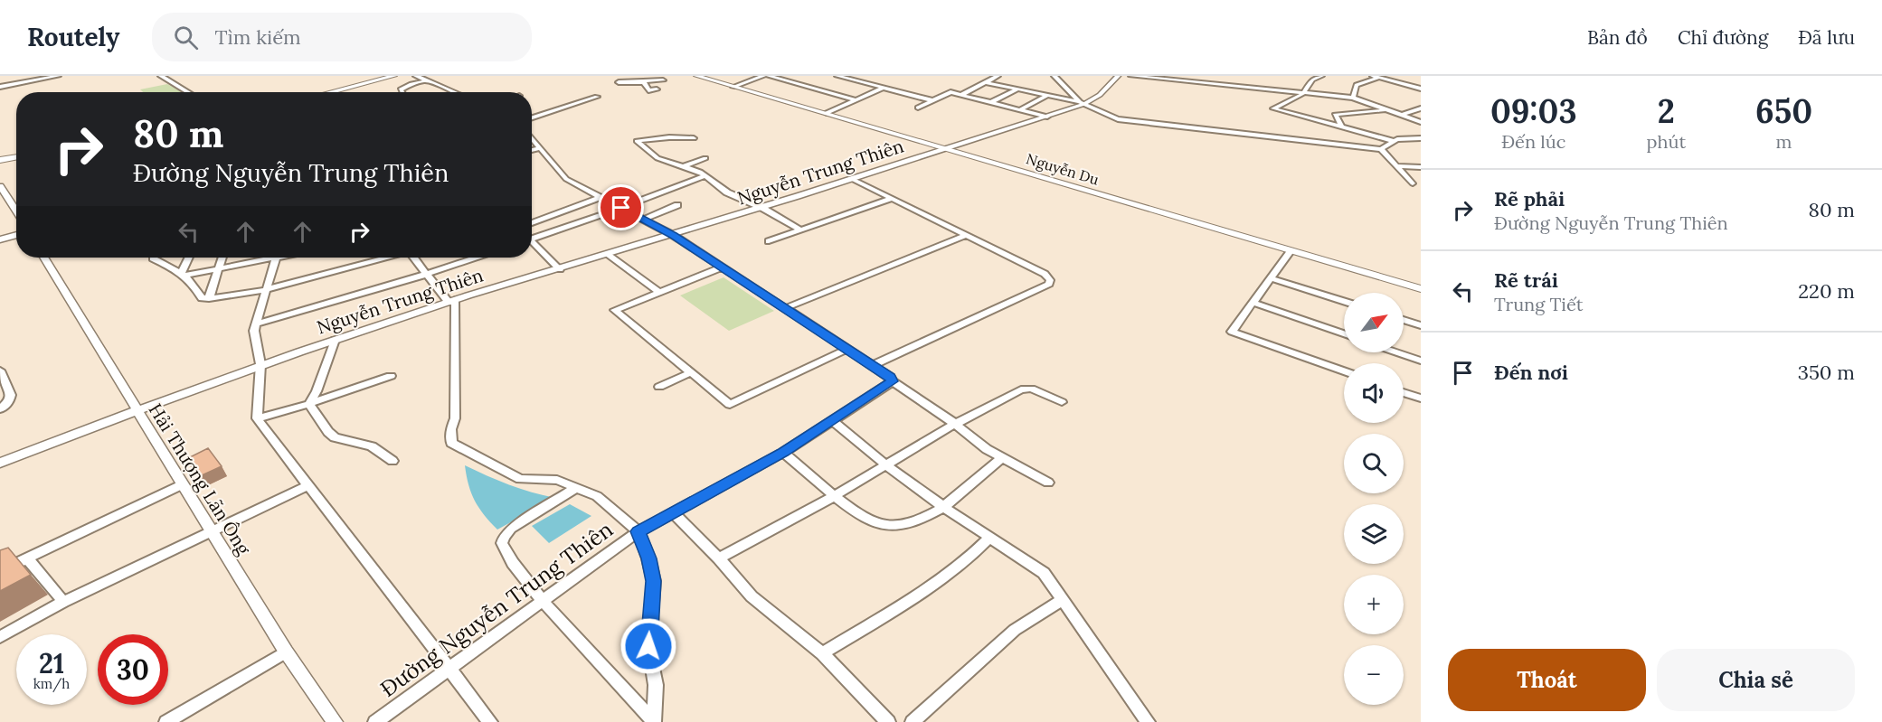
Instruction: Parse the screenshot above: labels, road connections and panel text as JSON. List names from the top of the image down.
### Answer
{
  "streets": {
    "main road": ["Nguyễn Du"],
    "street": ["Nguyễn Trung Thiên", "Hải Thượng Lãn Ông", "Đường Nguyễn Trung Thiên"]
  },
  "crossings": [
    ["Nguyễn Du", "Nguyễn Trung Thiên"],
    ["Nguyễn Trung Thiên", "Hải Thượng Lãn Ông"]
  ],
  "north": "top right",
  "page": {
    "header": "Routely",
    "search": "Tìm kiếm",
    "nav": ["Bản đồ", "Chỉ đường", "Đã lưu"],
    "eta": [
      "09:03",
      "Đến lúc",
      "2",
      "phút",
      "650",
      "m"
    ],
    "turn": ["80 m", "Đường Nguyễn Trung Thiên"],
    "list": [
      {
        "name": "Rẽ phải",
        "note": "Đường Nguyễn Trung Thiên",
        "value": "80 m"
      },
      {
        "name": "Rẽ trái",
        "note": "Trung Tiết",
        "value": "220 m"
      },
      {
        "name": "Đến nơi",
        "value": "350 m"
      }
    ],
    "map_buttons": ["+", "−"],
    "speed": "21 km/h",
    "limit": "30",
    "buttons": ["Thoát", "Chia sẻ"]
  }
}
